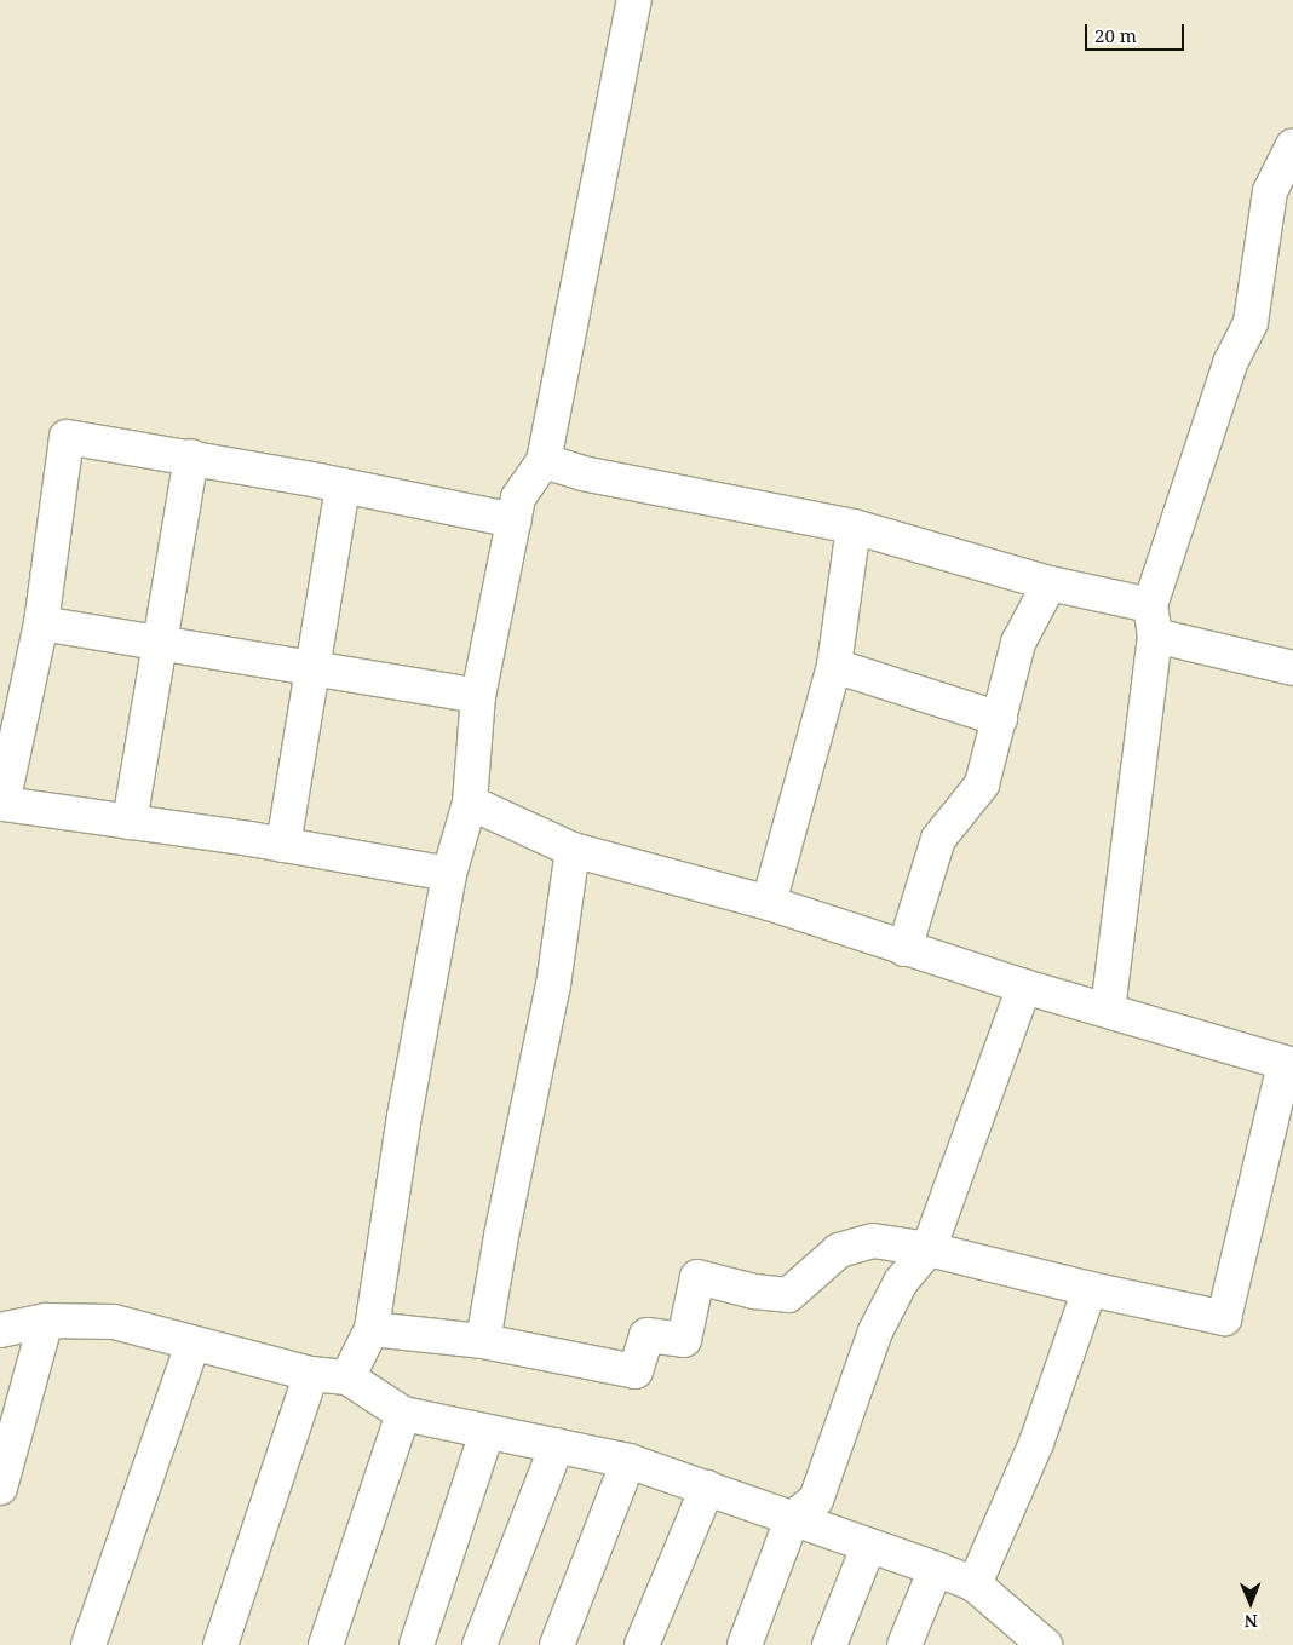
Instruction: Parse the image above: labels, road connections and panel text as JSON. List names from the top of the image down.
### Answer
{
  "scale_bar": "20 m",
  "north": "bottom"
}
